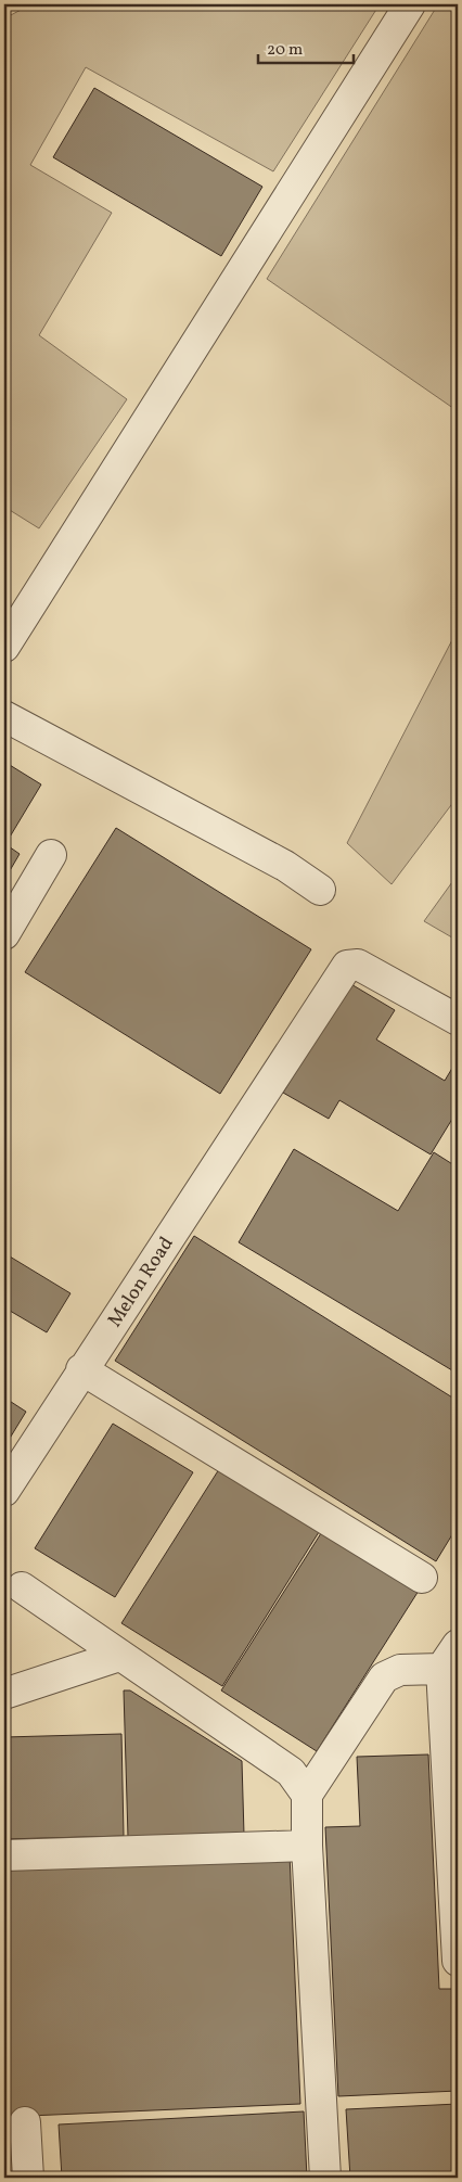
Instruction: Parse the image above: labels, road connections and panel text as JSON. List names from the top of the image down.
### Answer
{
  "streets": {
    "street": ["Melon Road"]
  },
  "scale_bar": "20 m"
}
